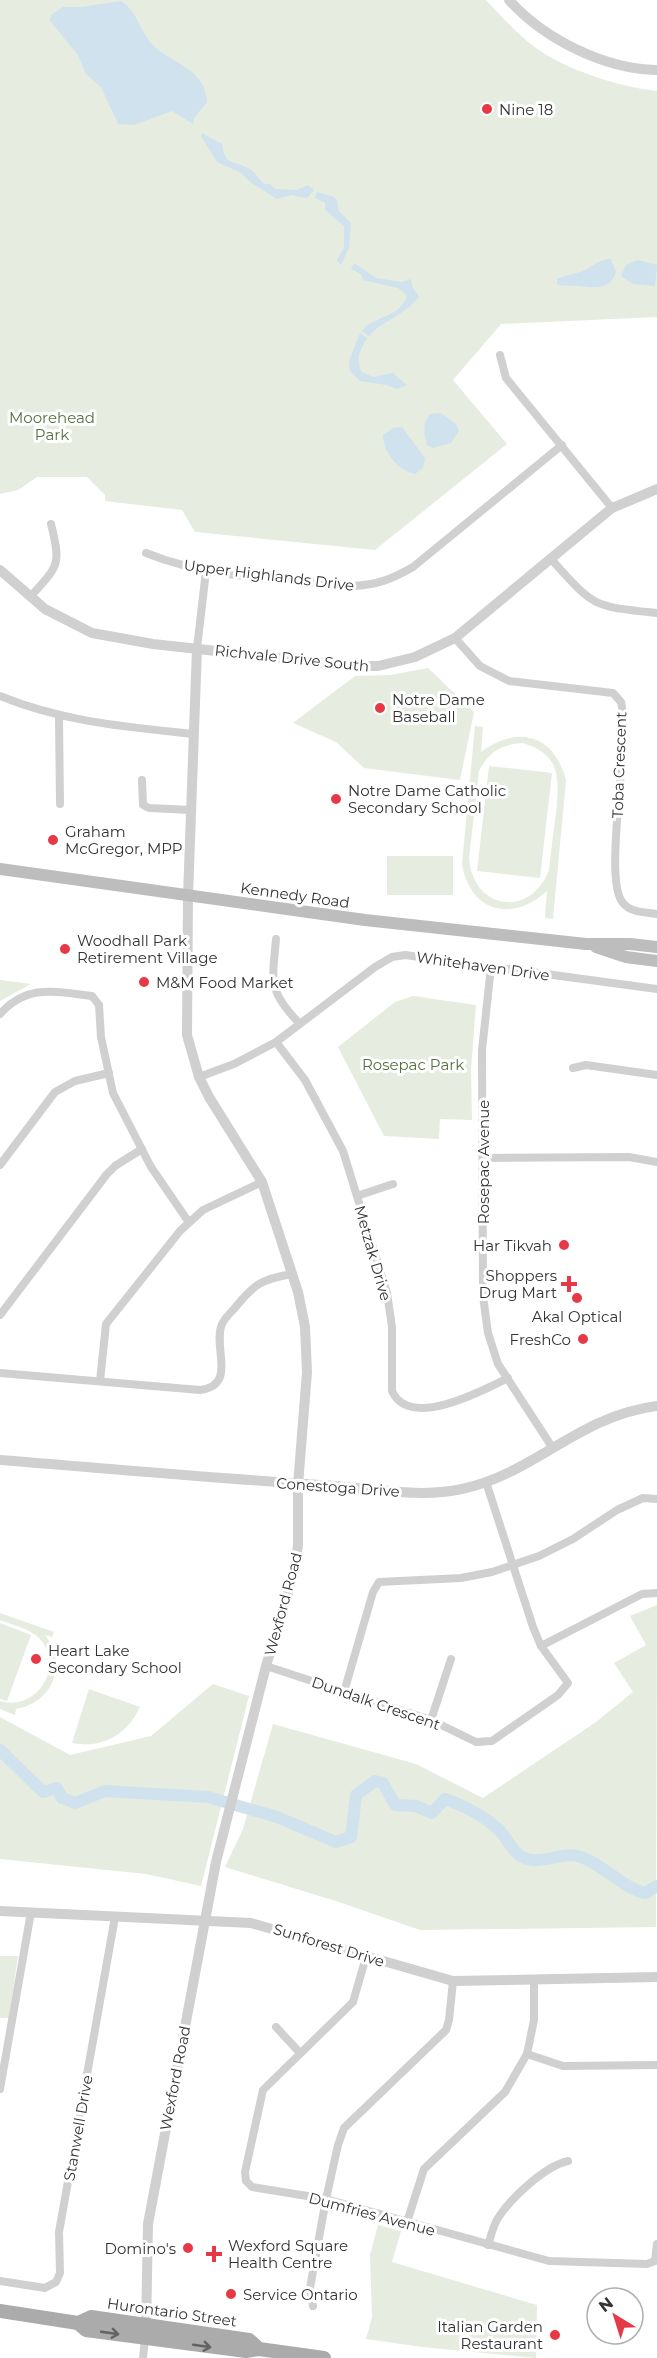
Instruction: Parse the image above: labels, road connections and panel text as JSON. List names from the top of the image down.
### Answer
{
  "streets": {
    "main road": ["Kennedy Road", "Hurontario Street"],
    "street": [
      "Upper Highlands Drive",
      "Richvale Drive South",
      "Toba Crescent",
      "Whitehaven Drive",
      "Rosepac Avenue",
      "Metzak Drive",
      "Conestoga Drive",
      "Wexford Road",
      "Dundalk Crescent",
      "Sunforest Drive",
      "Stanwell Drive",
      "Dumfries Avenue"
    ]
  },
  "crossings": [
    ["Richvale Drive South", "Toba Crescent"],
    ["Richvale Drive South", "Wexford Road"],
    ["Kennedy Road", "Wexford Road"],
    ["Whitehaven Drive", "Rosepac Avenue"],
    ["Whitehaven Drive", "Metzak Drive"],
    ["Whitehaven Drive", "Wexford Road"],
    ["Rosepac Avenue", "Metzak Drive"],
    ["Rosepac Avenue", "Conestoga Drive"],
    ["Conestoga Drive", "Wexford Road"],
    ["Conestoga Drive", "Dundalk Crescent"],
    ["Wexford Road", "Dundalk Crescent"],
    ["Wexford Road", "Sunforest Drive"],
    ["Wexford Road", "Hurontario Street"],
    ["Sunforest Drive", "Stanwell Drive"],
    ["Sunforest Drive", "Dumfries Avenue"]
  ],
  "parks": ["Moorehead Park", "Rosepac Park"],
  "places": {
    "other": [
      "Nine 18",
      "Notre Dame Baseball",
      "Notre Dame Catholic Secondary School",
      "Graham McGregor, MPP",
      "Woodhall Park Retirement Village",
      "M&M Food Market",
      "Har Tikvah",
      "Akal Optical",
      "FreshCo",
      "Heart Lake Secondary School",
      "Domino's",
      "Service Ontario",
      "Italian Garden Restaurant"
    ],
    "health": ["Shoppers Drug Mart", "Wexford Square Health Centre"]
  },
  "north": "top left"
}
